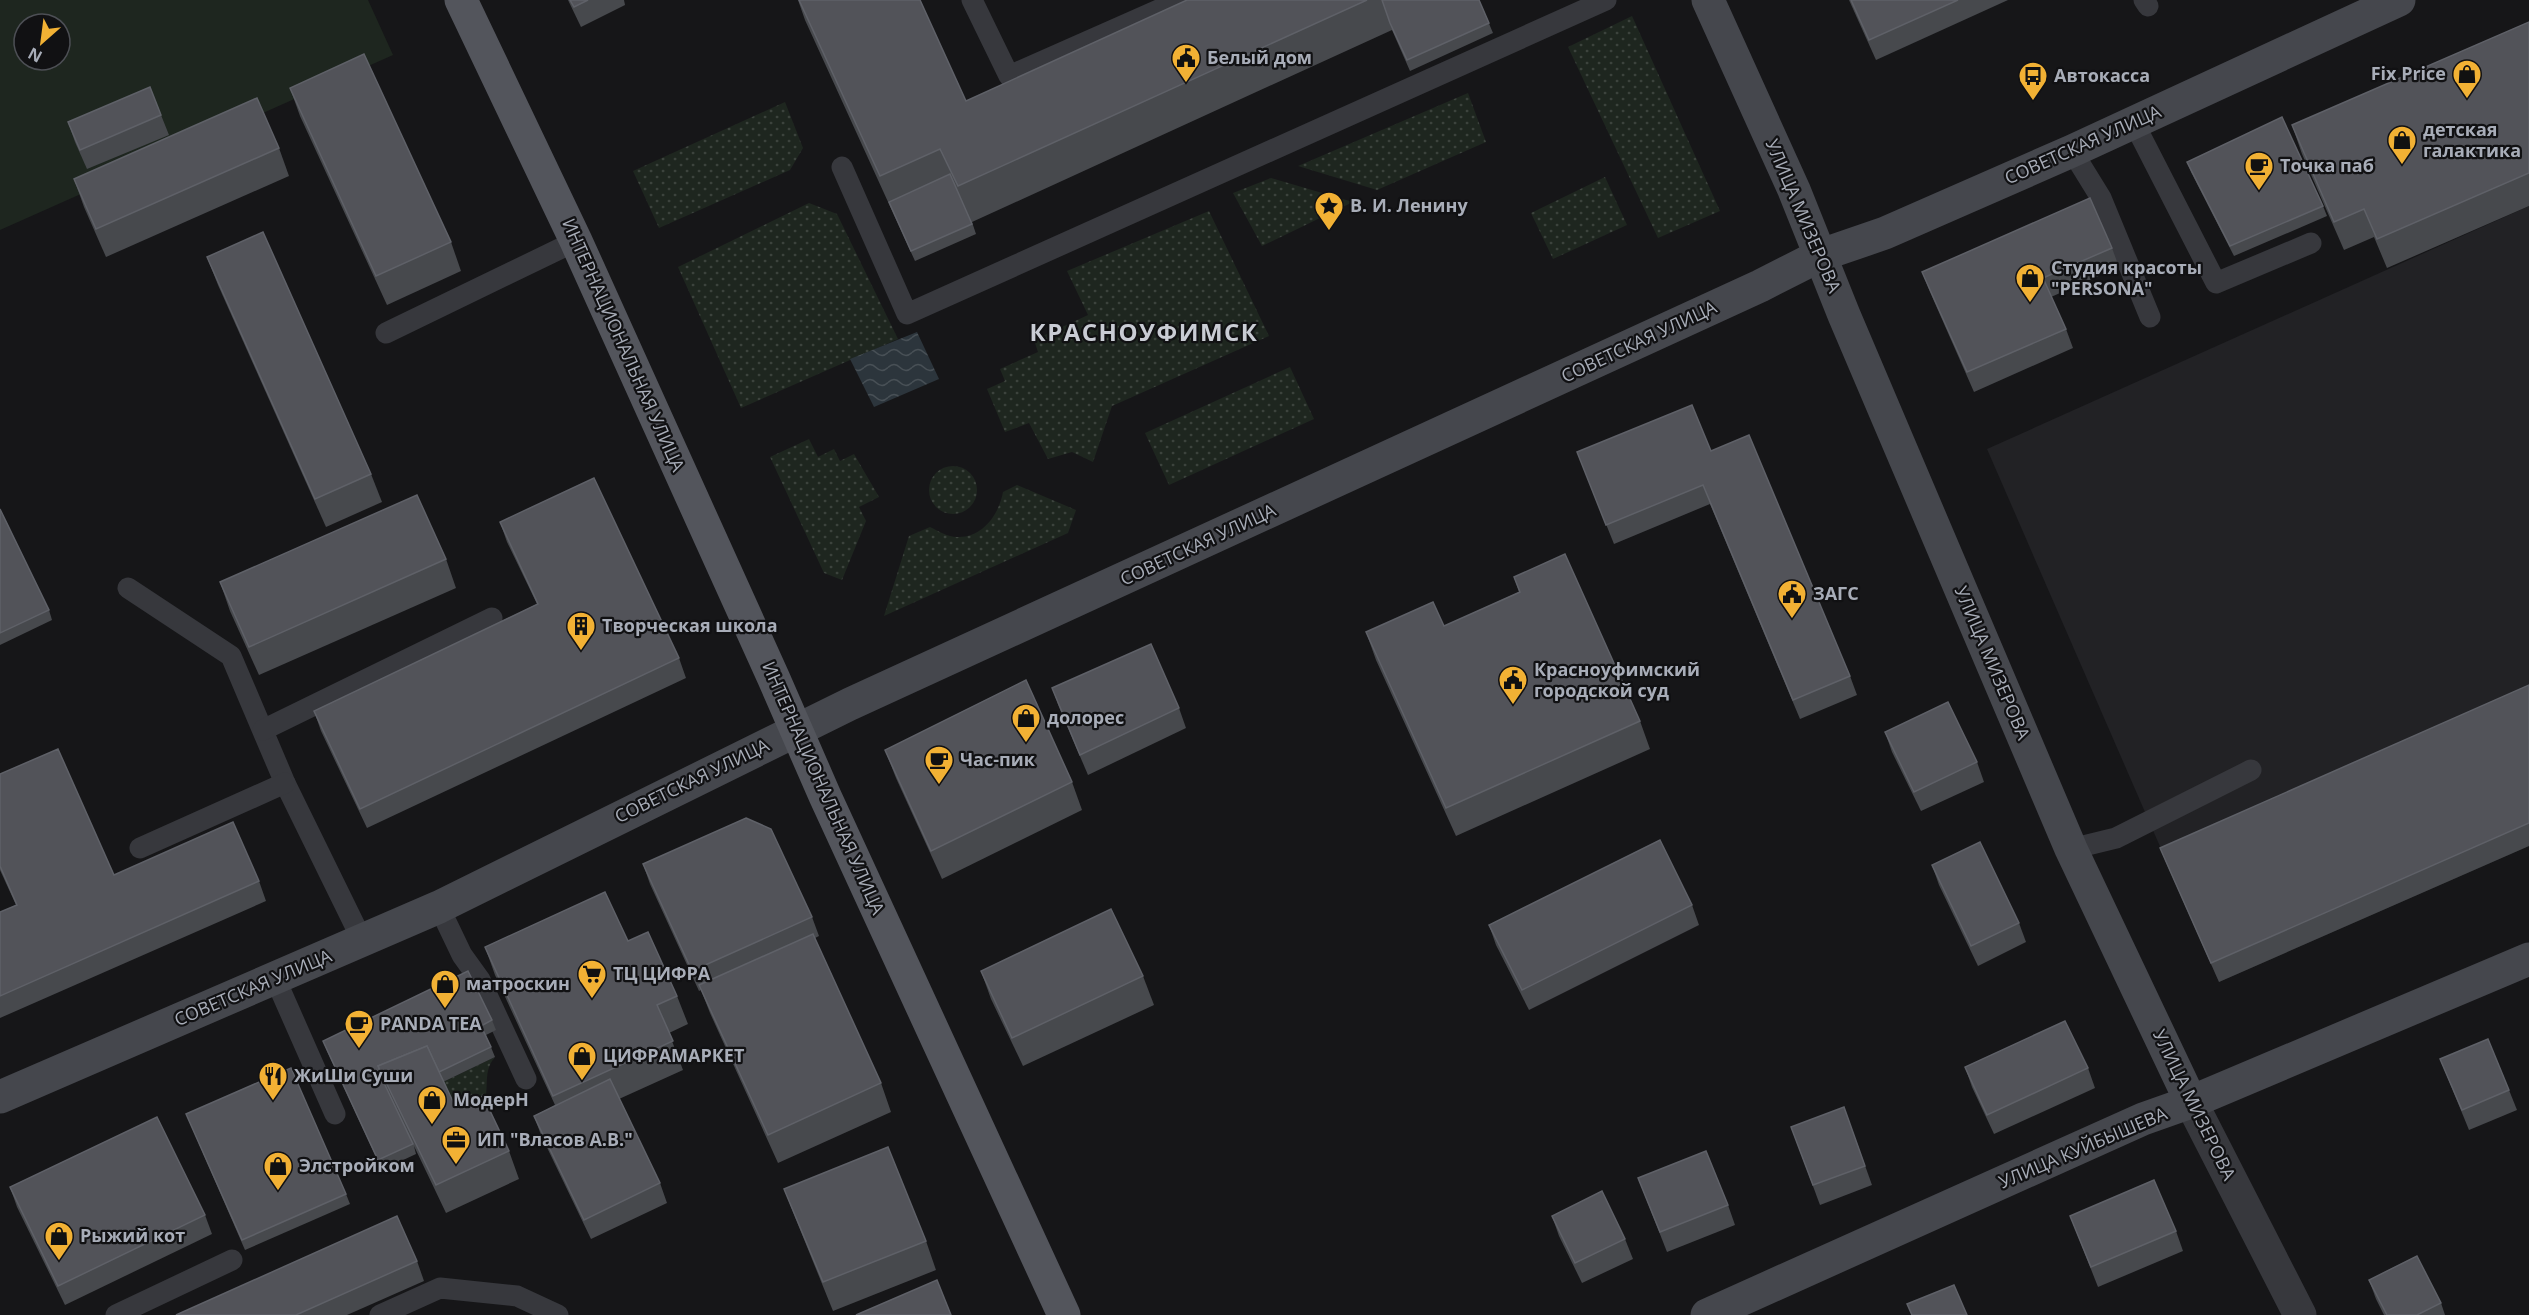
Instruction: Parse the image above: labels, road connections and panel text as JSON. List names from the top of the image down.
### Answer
{
  "streets": {
    "main road": [
      "СОВЕТСКАЯ УЛИЦА",
      "УЛИЦА МИЗЕРОВА",
      "ИНТЕРНАЦИОНАЛЬНАЯ УЛИЦА",
      "УЛИЦА КУЙБЫШЕВА"
    ]
  },
  "crossings": [
    ["СОВЕТСКАЯ УЛИЦА", "УЛИЦА МИЗЕРОВА"],
    ["СОВЕТСКАЯ УЛИЦА", "ИНТЕРНАЦИОНАЛЬНАЯ УЛИЦА"],
    ["УЛИЦА МИЗЕРОВА", "УЛИЦА КУЙБЫШЕВА"]
  ],
  "districts": ["КРАСНОУФИМСК"],
  "places": {
    "public building": ["Белый дом", "ЗАГС", "Красноуфимский городской суд"],
    "shop": [
      "Fix Price",
      "детская галактика",
      "Студия красоты \"PERSONA\"",
      "долорес",
      "матроскин",
      "ЦИФРАМАРКЕТ",
      "МодерН",
      "Элстройком",
      "Рыжий кот"
    ],
    "bus stop": ["Автокасса"],
    "cafe": ["Точка паб", "Час-пик", "PANDA TEA"],
    "place": ["В. И. Ленину"],
    "building": ["Творческая школа"],
    "supermarket": ["ТЦ ЦИФРА"],
    "restaurant": ["ЖиШи Суши"],
    "office": ["ИП \"Власов А.В.\""]
  },
  "north": "bottom left"
}
